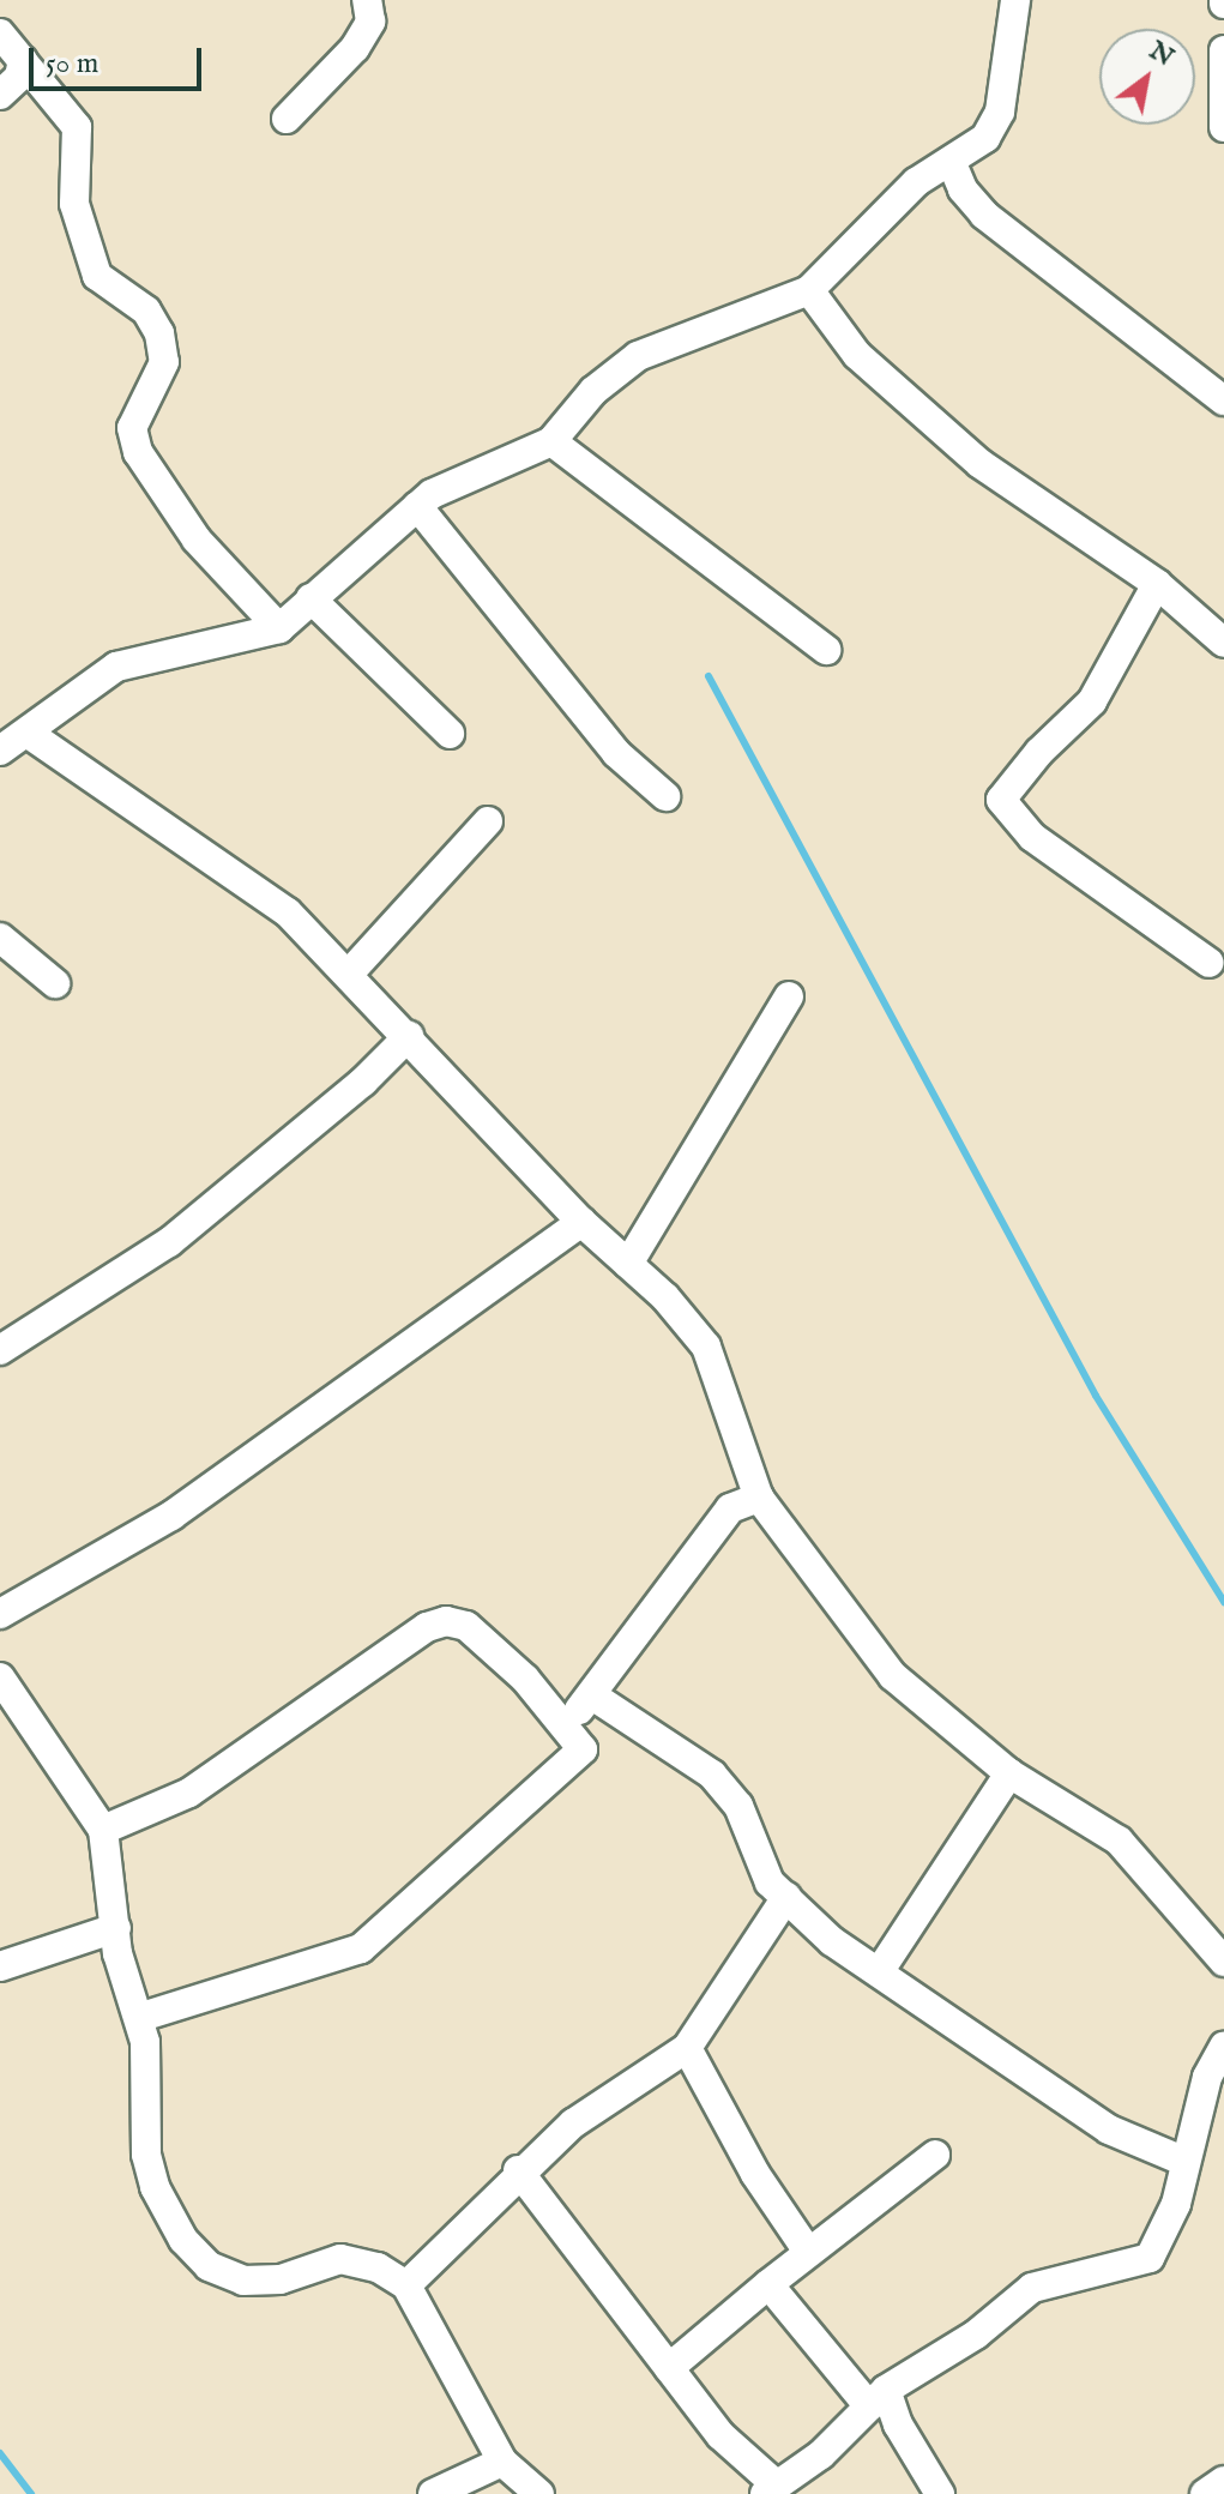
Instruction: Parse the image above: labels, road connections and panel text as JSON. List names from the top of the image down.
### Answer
{
  "scale_bar": "50 m",
  "north": "top right"
}
